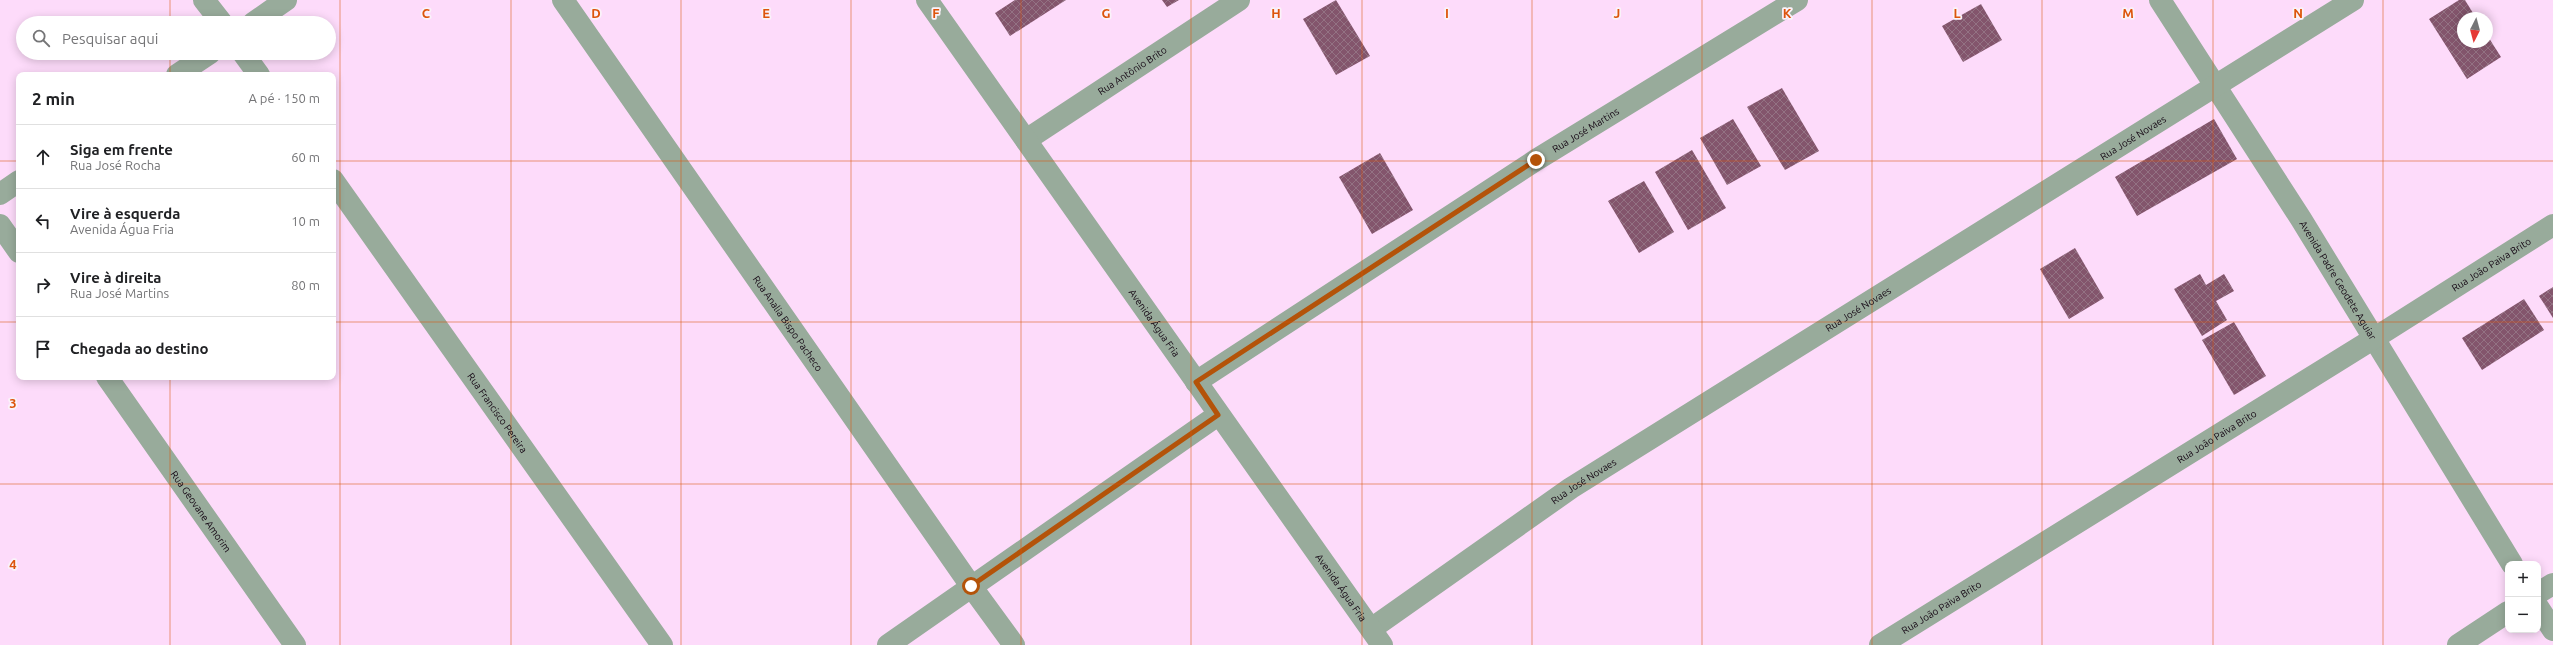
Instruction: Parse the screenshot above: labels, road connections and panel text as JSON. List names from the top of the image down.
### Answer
{
  "streets": {
    "street": [
      "Rua Antônio Brito",
      "Rua José Martins",
      "Rua José Novaes",
      "Rua João Paiva Brito",
      "Avenida Padre Geodete Aguiar",
      "Rua Analia Bispo Pacheco",
      "Avenida Água Fria",
      "Rua Francisco Pereira",
      "Rua Geovane Amorim"
    ]
  },
  "crossings": [
    ["Rua Antônio Brito", "Avenida Água Fria"],
    ["Rua José Martins", "Avenida Água Fria"],
    ["Rua José Novaes", "Avenida Padre Geodete Aguiar"],
    ["Rua José Novaes", "Avenida Água Fria"],
    ["Rua João Paiva Brito", "Avenida Padre Geodete Aguiar"]
  ],
  "north": "bottom",
  "page": {
    "search": "Pesquisar aqui",
    "heading": ["2 min", "A pé · 150 m"],
    "list": [
      ["Siga em frente", "Rua José Rocha", "60 m"],
      ["Vire à esquerda", "Avenida Água Fria", "10 m"],
      ["Vire à direita", "Rua José Martins", "80 m"],
      "Chegada ao destino"
    ],
    "map_buttons": ["+", "−"]
  },
  "grid": {
    "columns": [
      "C",
      "D",
      "E",
      "F",
      "G",
      "H",
      "I",
      "J",
      "K",
      "L",
      "M",
      "N"
    ],
    "rows": ["3", "4"]
  }
}
